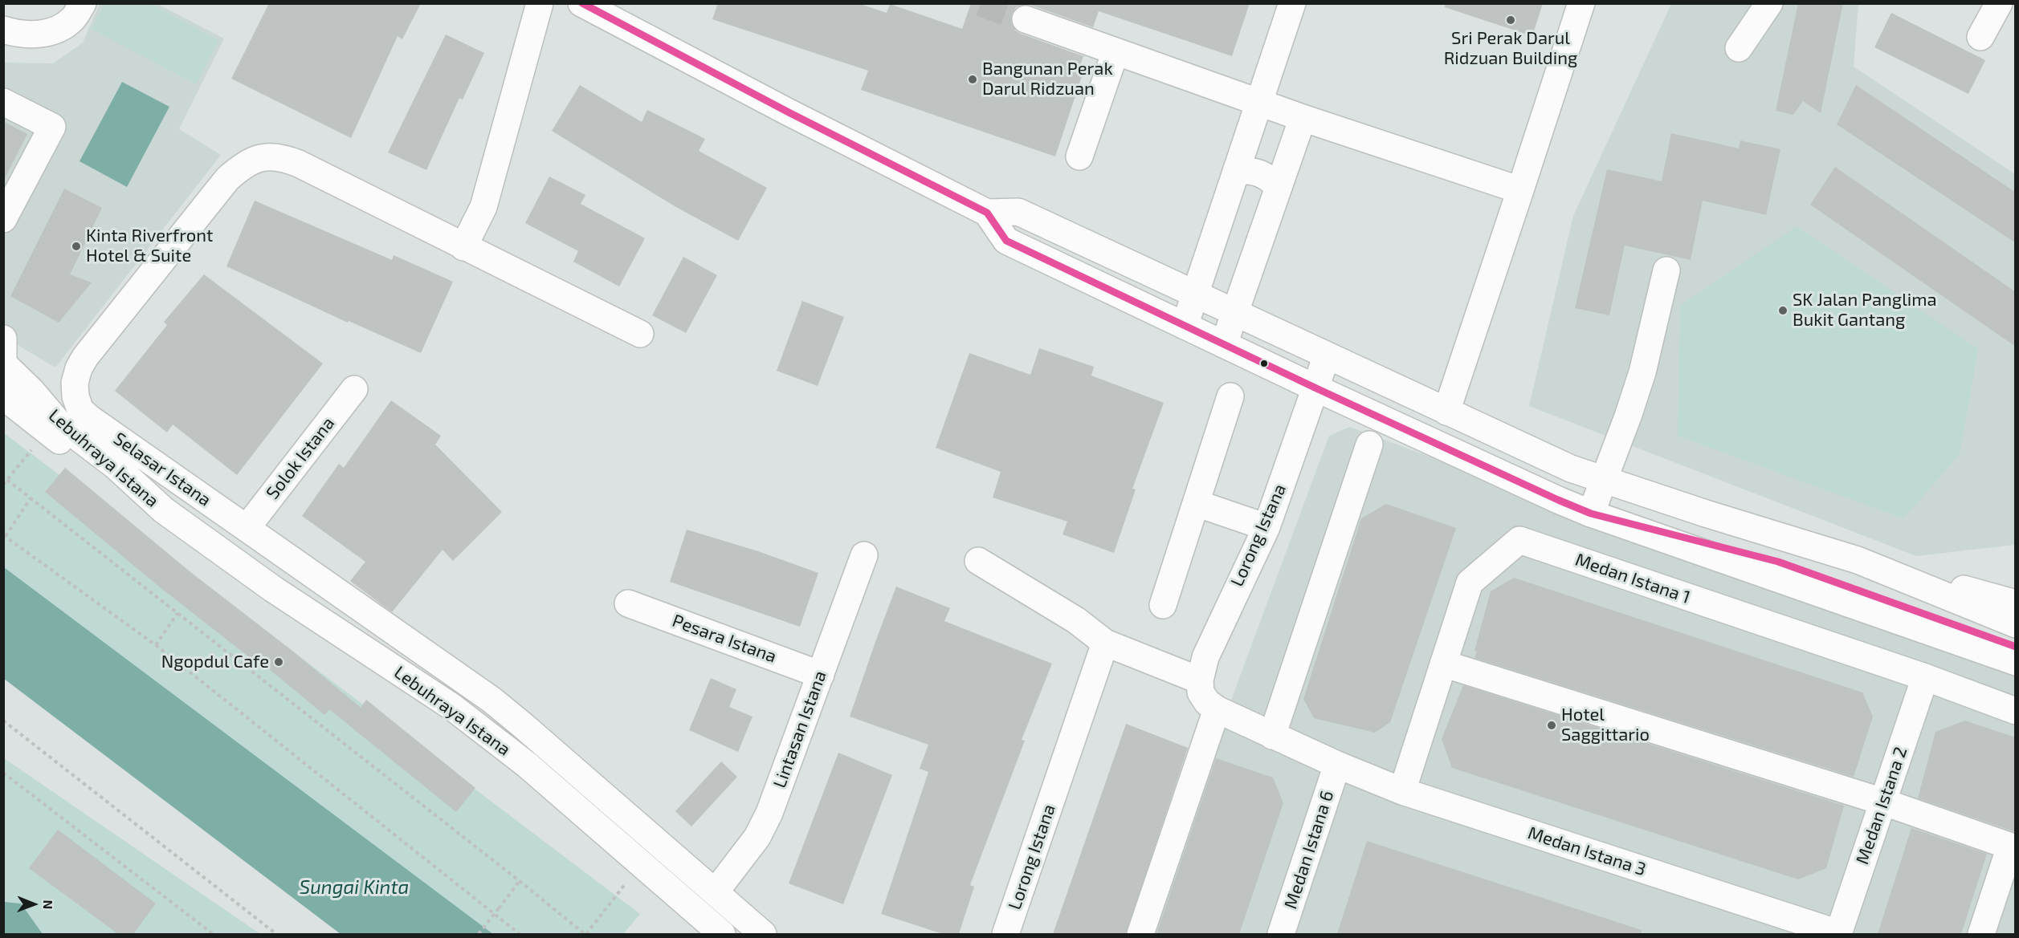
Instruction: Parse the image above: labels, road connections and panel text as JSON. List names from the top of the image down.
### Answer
{
  "streets": {
    "street": [
      "Lebuhraya Istana",
      "Solok Istana",
      "Selasar Istana",
      "Lorong Istana",
      "Medan Istana 1",
      "Pesara Istana",
      "Lintasan Istana",
      "Medan Istana 2",
      "Medan Istana 6",
      "Medan Istana 3"
    ]
  },
  "crossings": [
    ["Solok Istana", "Selasar Istana"],
    ["Selasar Istana", "Lintasan Istana"],
    ["Medan Istana 1", "Medan Istana 2"],
    ["Medan Istana 1", "Medan Istana 3"],
    ["Pesara Istana", "Lintasan Istana"],
    ["Medan Istana 2", "Medan Istana 3"],
    ["Medan Istana 6", "Medan Istana 3"]
  ],
  "water": ["Sungai Kinta"],
  "places": [
    "Sri Perak Darul Ridzuan Building",
    "Bangunan Perak Darul Ridzuan",
    "Kinta Riverfront Hotel & Suite",
    "SK Jalan Panglima Bukit Gantang",
    "Ngopdul Cafe",
    "Hotel Saggittario"
  ],
  "north": "right"
}
